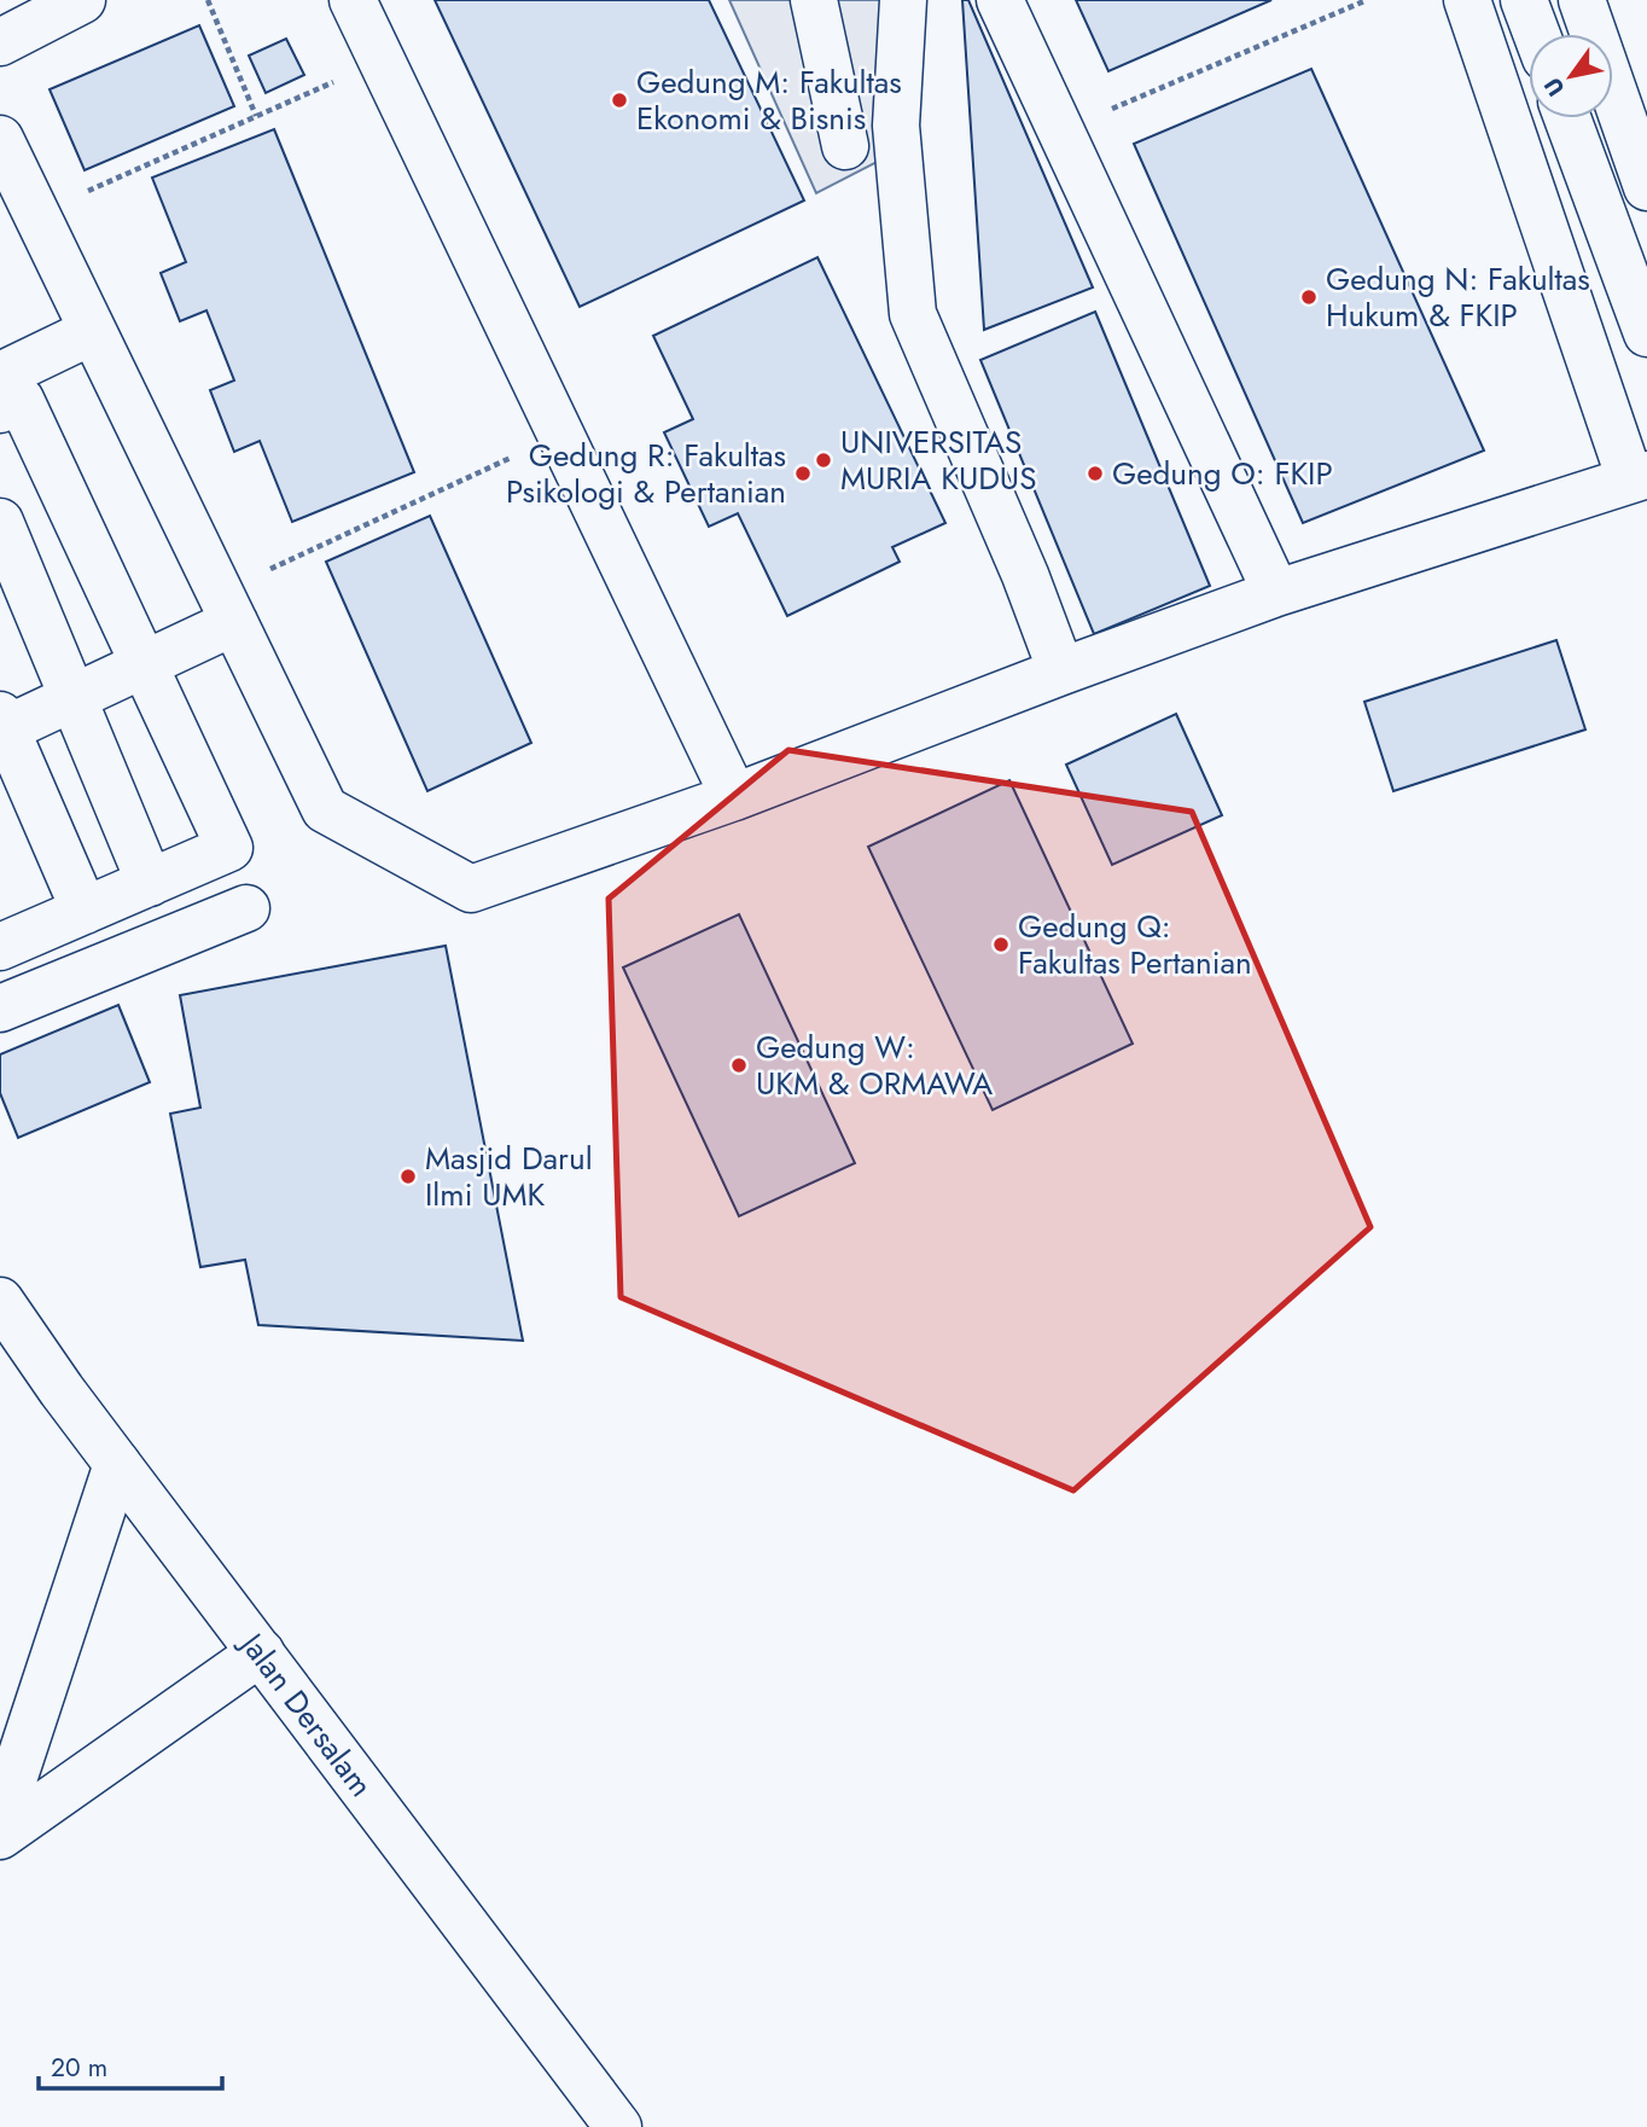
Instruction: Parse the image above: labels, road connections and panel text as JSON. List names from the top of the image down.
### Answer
{
  "streets": {
    "main road": ["Jalan Dersalam"]
  },
  "places": [
    "Gedung M: Fakultas Ekonomi & Bisnis",
    "Gedung N: Fakultas Hukum & FKIP",
    "UNIVERSITAS MURIA KUDUS",
    "Gedung R: Fakultas Psikologi & Pertanian",
    "Gedung O: FKIP",
    "Gedung Q: Fakultas Pertanian",
    "Gedung W: UKM & ORMAWA",
    "Masjid Darul Ilmi UMK"
  ],
  "scale_bar": "20 m",
  "north": "bottom left"
}
